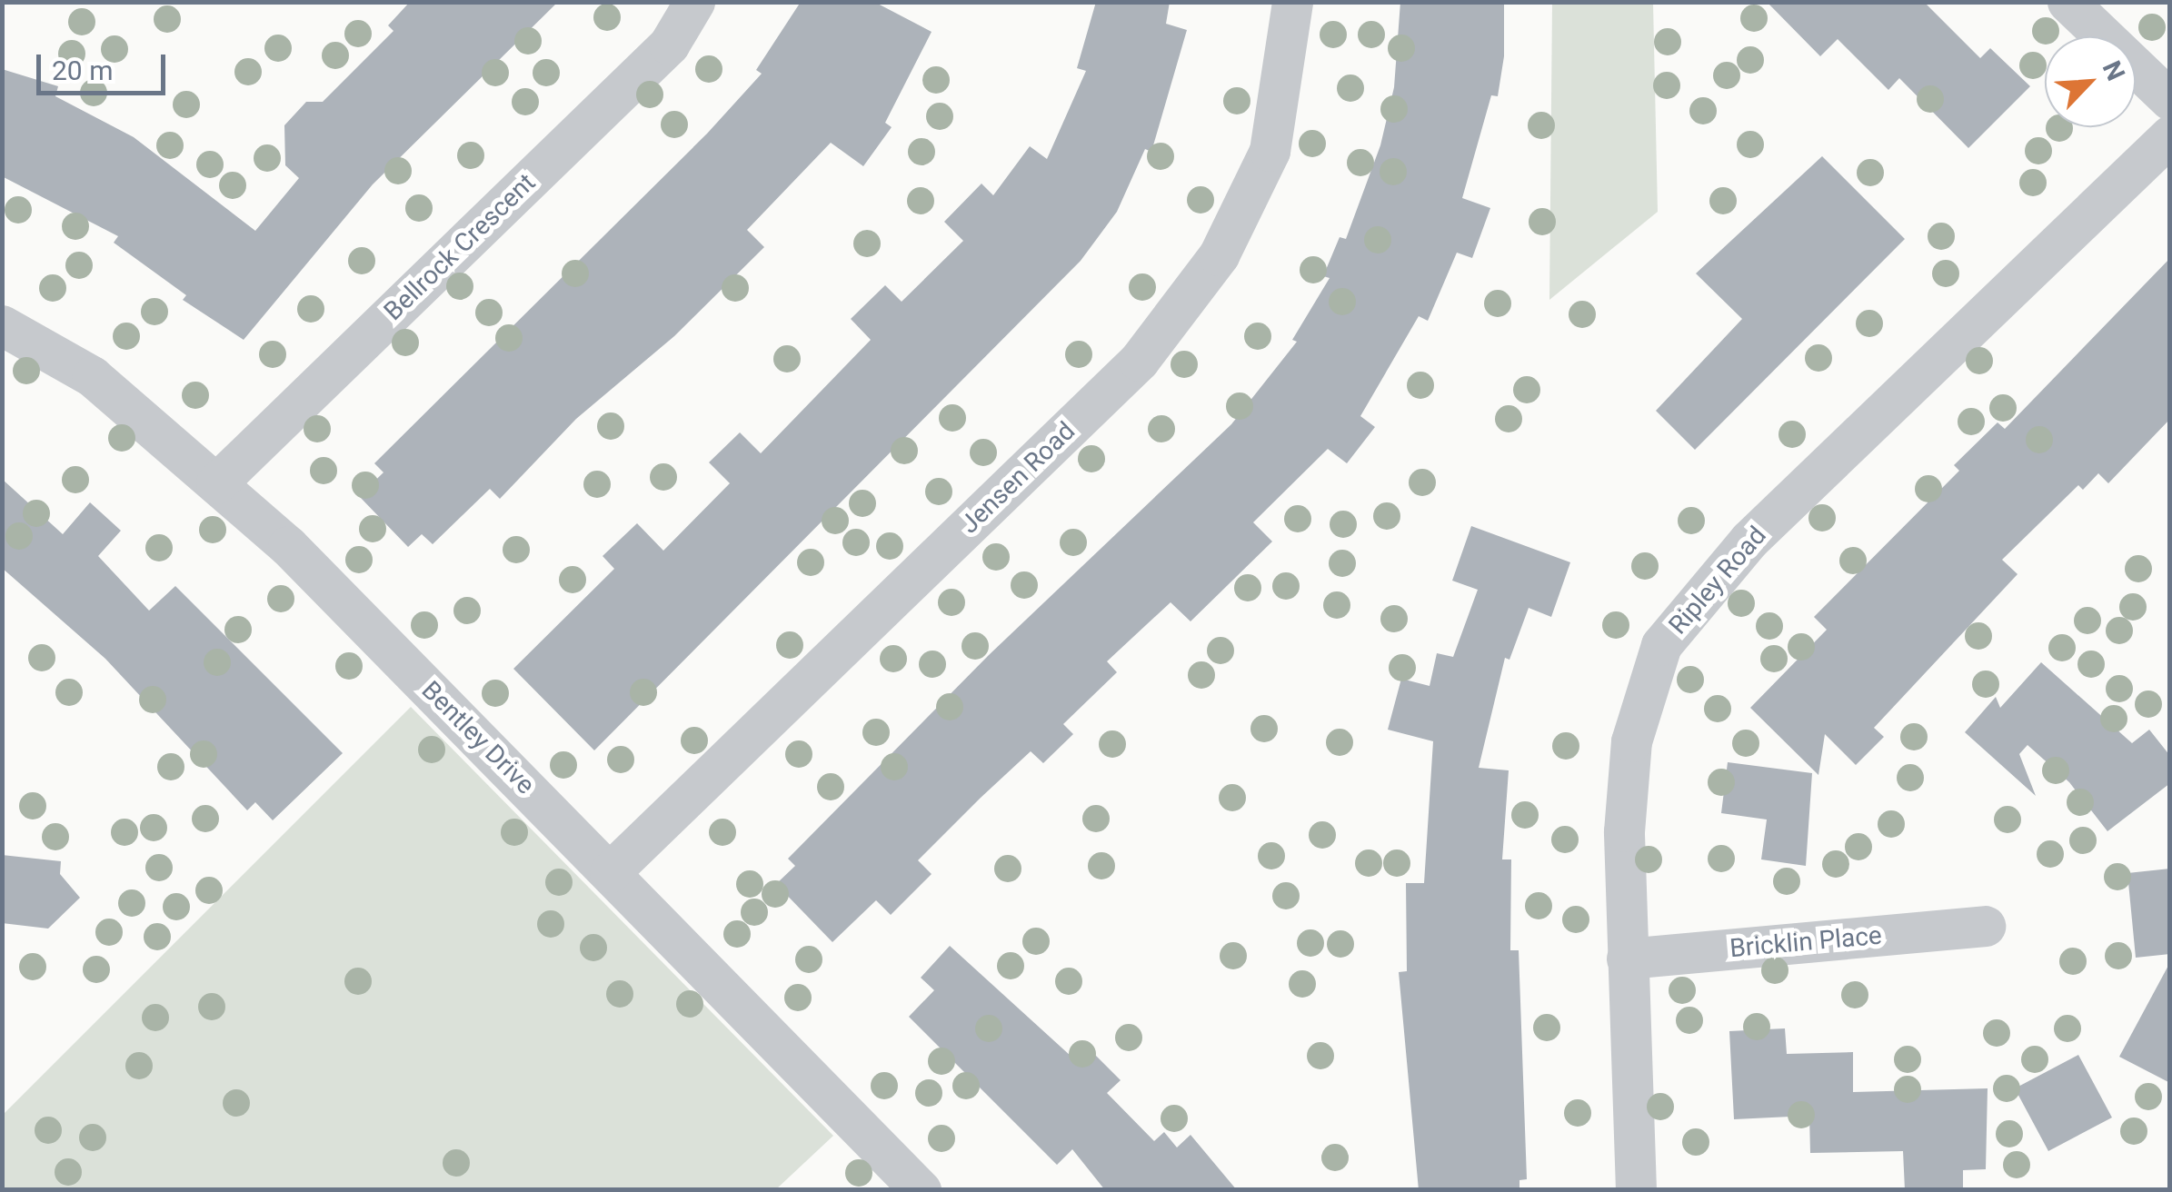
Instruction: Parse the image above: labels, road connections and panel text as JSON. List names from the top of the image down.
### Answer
{
  "streets": {
    "street": [
      "Bellrock Crescent",
      "Jensen Road",
      "Ripley Road",
      "Bentley Drive",
      "Bricklin Place"
    ]
  },
  "crossings": [
    ["Bellrock Crescent", "Bentley Drive"],
    ["Jensen Road", "Bentley Drive"],
    ["Ripley Road", "Bricklin Place"]
  ],
  "scale_bar": "20 m",
  "north": "top right"
}
